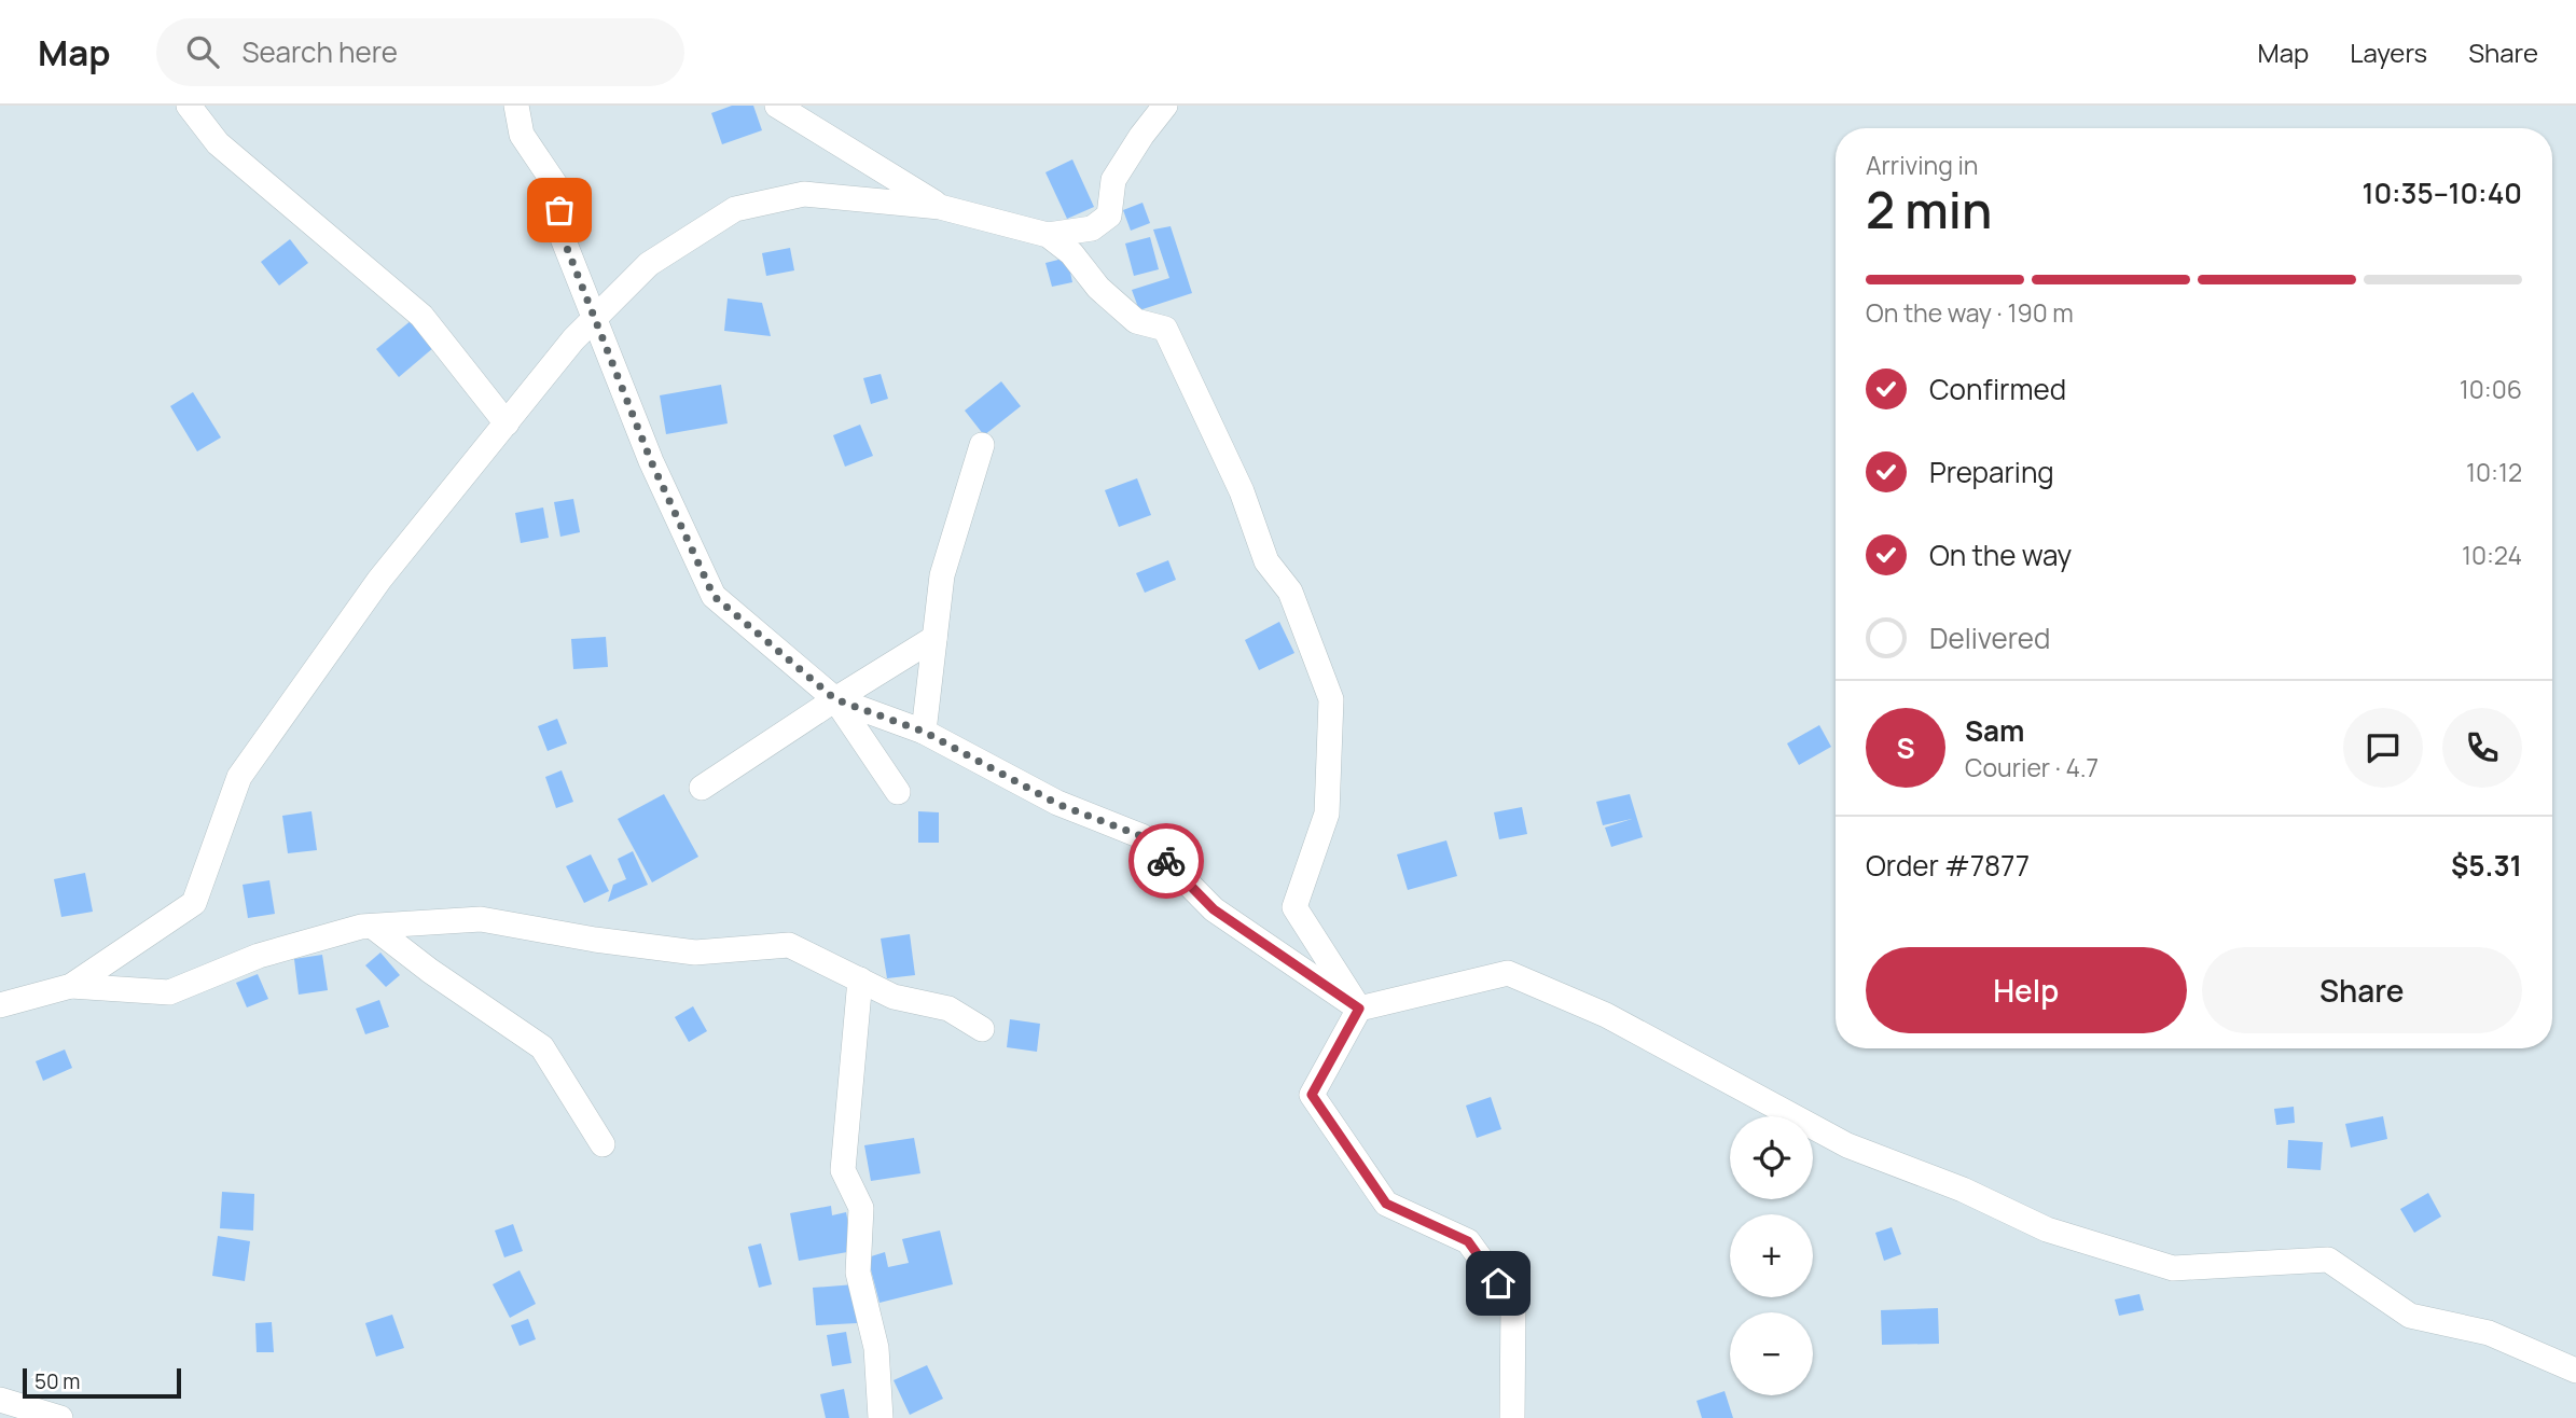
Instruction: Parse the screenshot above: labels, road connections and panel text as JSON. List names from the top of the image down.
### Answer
{
  "scale_bar": "50 m",
  "page": {
    "header": "Map",
    "search": "Search here",
    "nav": ["Map", "Layers", "Share"],
    "heading": ["2 min", "Arriving in", "10:35–10:40"],
    "panel": [
      "Sam",
      "Courier · 4.7",
      "Order #7877",
      "$5.31"
    ],
    "bar": "On the way · 190 m",
    "list": [
      ["Confirmed", "10:06"],
      ["Preparing", "10:12"],
      ["On the way", "10:24"],
      "Delivered"
    ],
    "round": "S",
    "buttons": ["Help", "Share"],
    "map_buttons": ["+", "−"],
    "scale": "50 m"
  }
}
